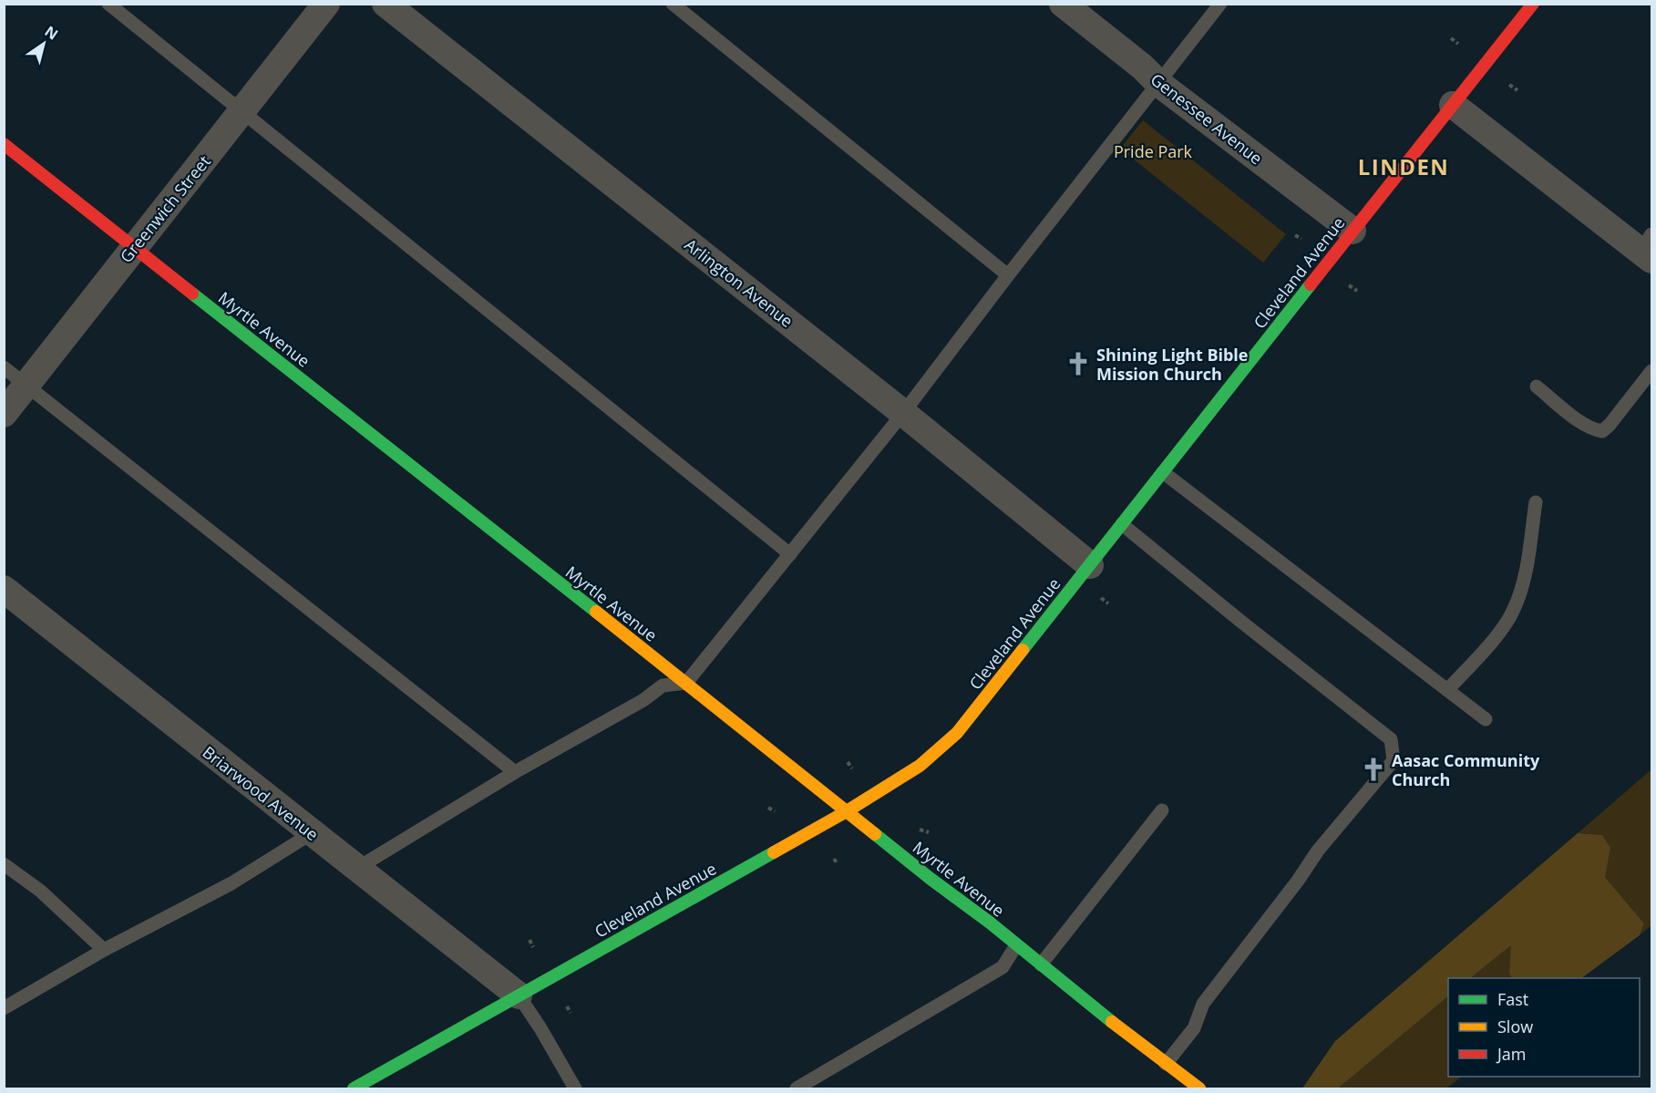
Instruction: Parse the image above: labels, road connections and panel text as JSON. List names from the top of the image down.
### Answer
{
  "streets": {
    "main road": ["Cleveland Avenue", "Myrtle Avenue"],
    "street": [
      "Genessee Avenue",
      "Greenwich Street",
      "Arlington Avenue",
      "Briarwood Avenue"
    ]
  },
  "crossings": [
    ["Genessee Avenue", "Cleveland Avenue"],
    ["Greenwich Street", "Myrtle Avenue"],
    ["Cleveland Avenue", "Arlington Avenue"],
    ["Cleveland Avenue", "Myrtle Avenue"],
    ["Cleveland Avenue", "Briarwood Avenue"]
  ],
  "districts": ["LINDEN"],
  "parks": ["Pride Park"],
  "places": {
    "church": ["Shining Light Bible Mission Church", "Aasac Community Church"]
  },
  "legend": ["Fast", "Slow", "Jam"],
  "north": "top right"
}
